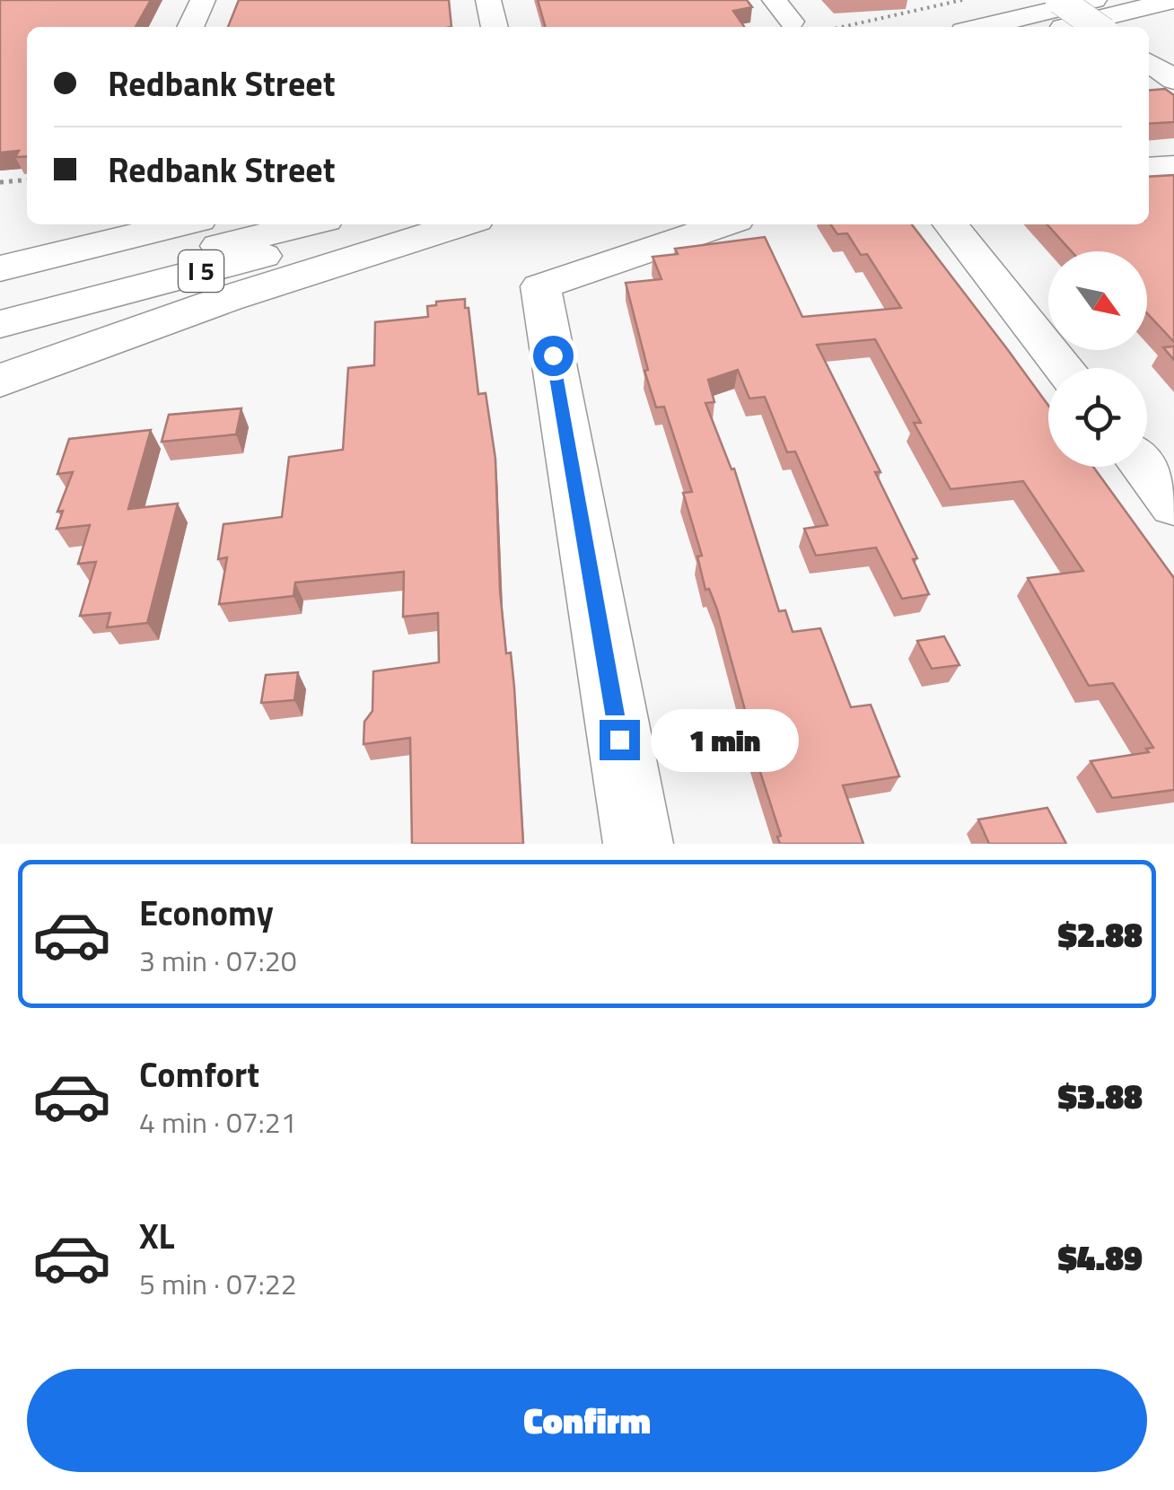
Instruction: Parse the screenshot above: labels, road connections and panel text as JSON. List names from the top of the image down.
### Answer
{
  "streets": {
    "highway": ["I 5"]
  },
  "north": "bottom right",
  "page": {
    "banner": ["Redbank Street", "Redbank Street"],
    "bubble": "1 min",
    "list": [
      {
        "name": "Economy",
        "note": "3 min · 07:20",
        "value": "$2.88"
      },
      {
        "name": "Comfort",
        "note": "4 min · 07:21",
        "value": "$3.88"
      },
      {
        "name": "XL",
        "note": "5 min · 07:22",
        "value": "$4.89"
      }
    ],
    "buttons": "Confirm"
  }
}
